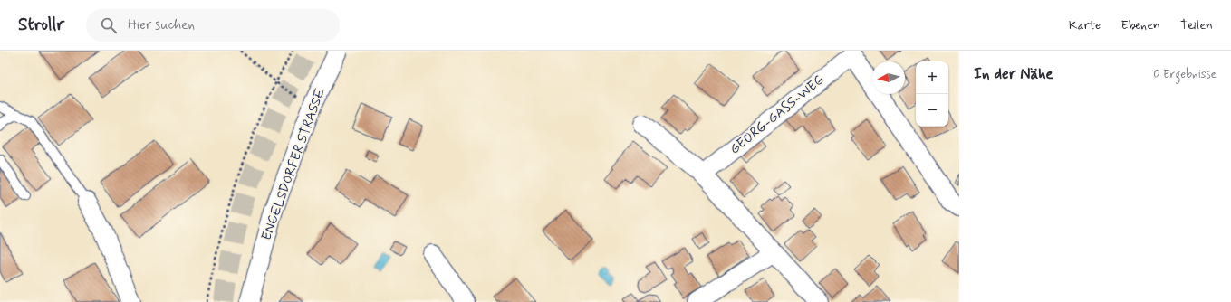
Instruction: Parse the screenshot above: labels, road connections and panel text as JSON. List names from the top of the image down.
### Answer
{
  "streets": {
    "street": ["GEORG-GASS-WEG", "ENGELSDORFER STRASSE"]
  },
  "north": "left",
  "page": {
    "header": "Strollr",
    "search": "Hier suchen",
    "nav": ["Karte", "Ebenen", "Teilen"],
    "heading": ["In der Nähe", "0 Ergebnisse"],
    "map_buttons": ["+", "−"]
  }
}
